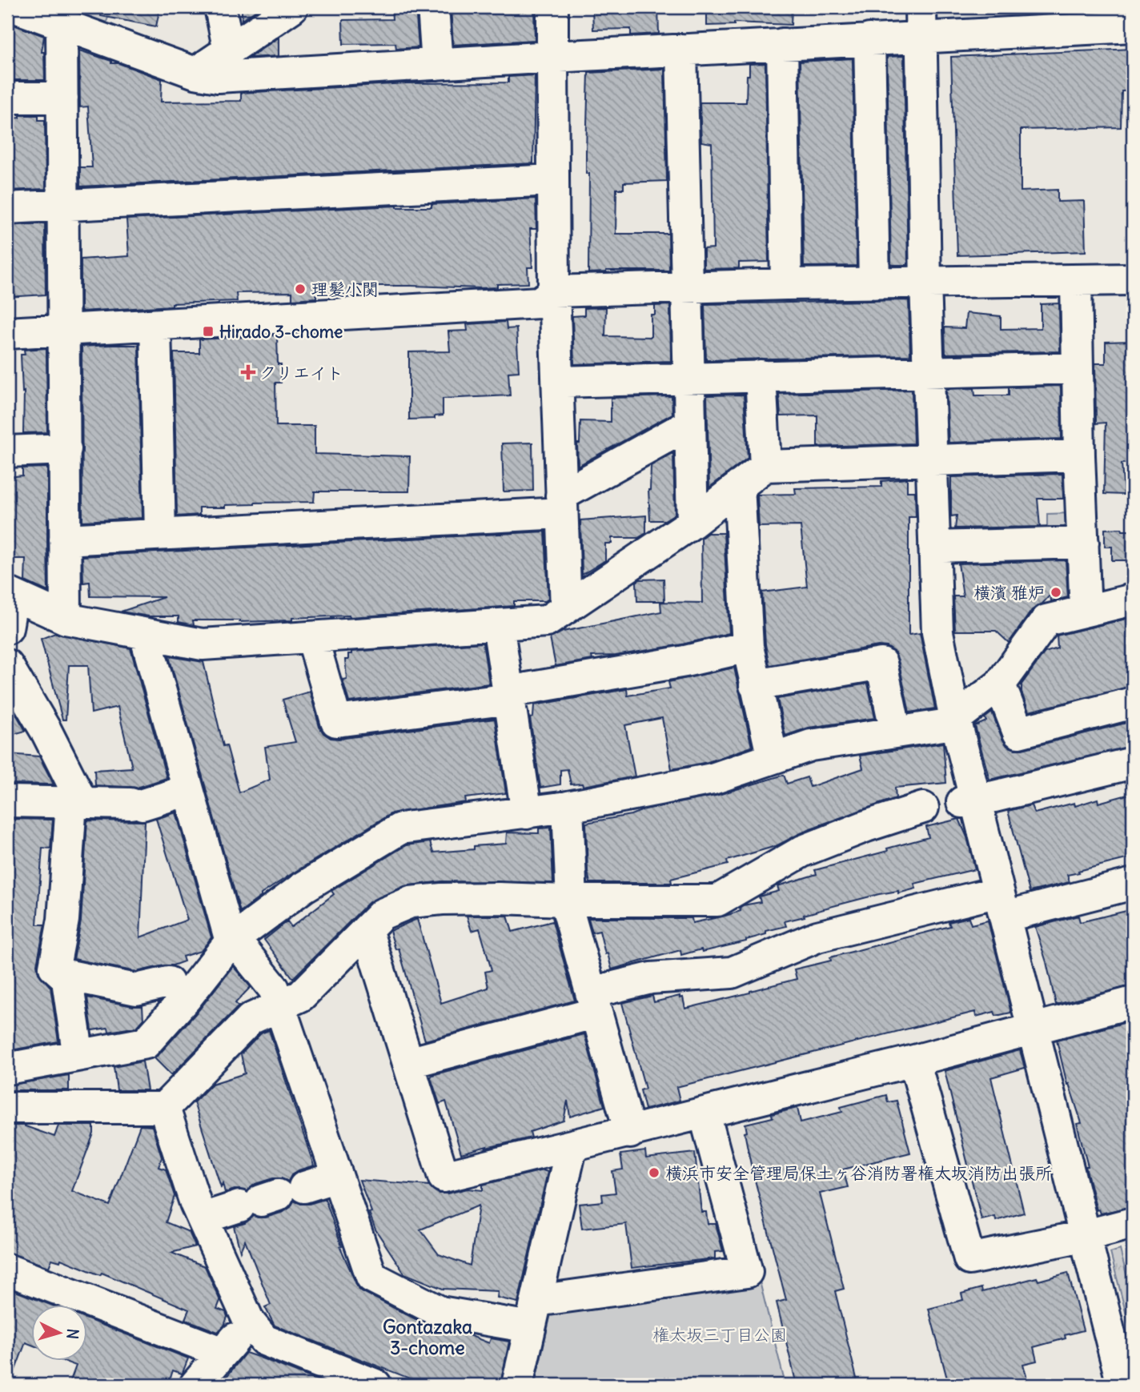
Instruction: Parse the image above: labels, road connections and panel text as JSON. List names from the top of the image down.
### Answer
{
  "districts": ["Gontazaka 3-chome"],
  "parks": ["権太坂三丁目公園"],
  "places": {
    "other": ["理髪小関", "横濱 雅炉", "横浜市安全管理局保土ヶ谷消防署権太坂消防出張所"],
    "transit": ["Hirado 3-chome"],
    "health": ["クリエイト"]
  },
  "north": "right"
}
